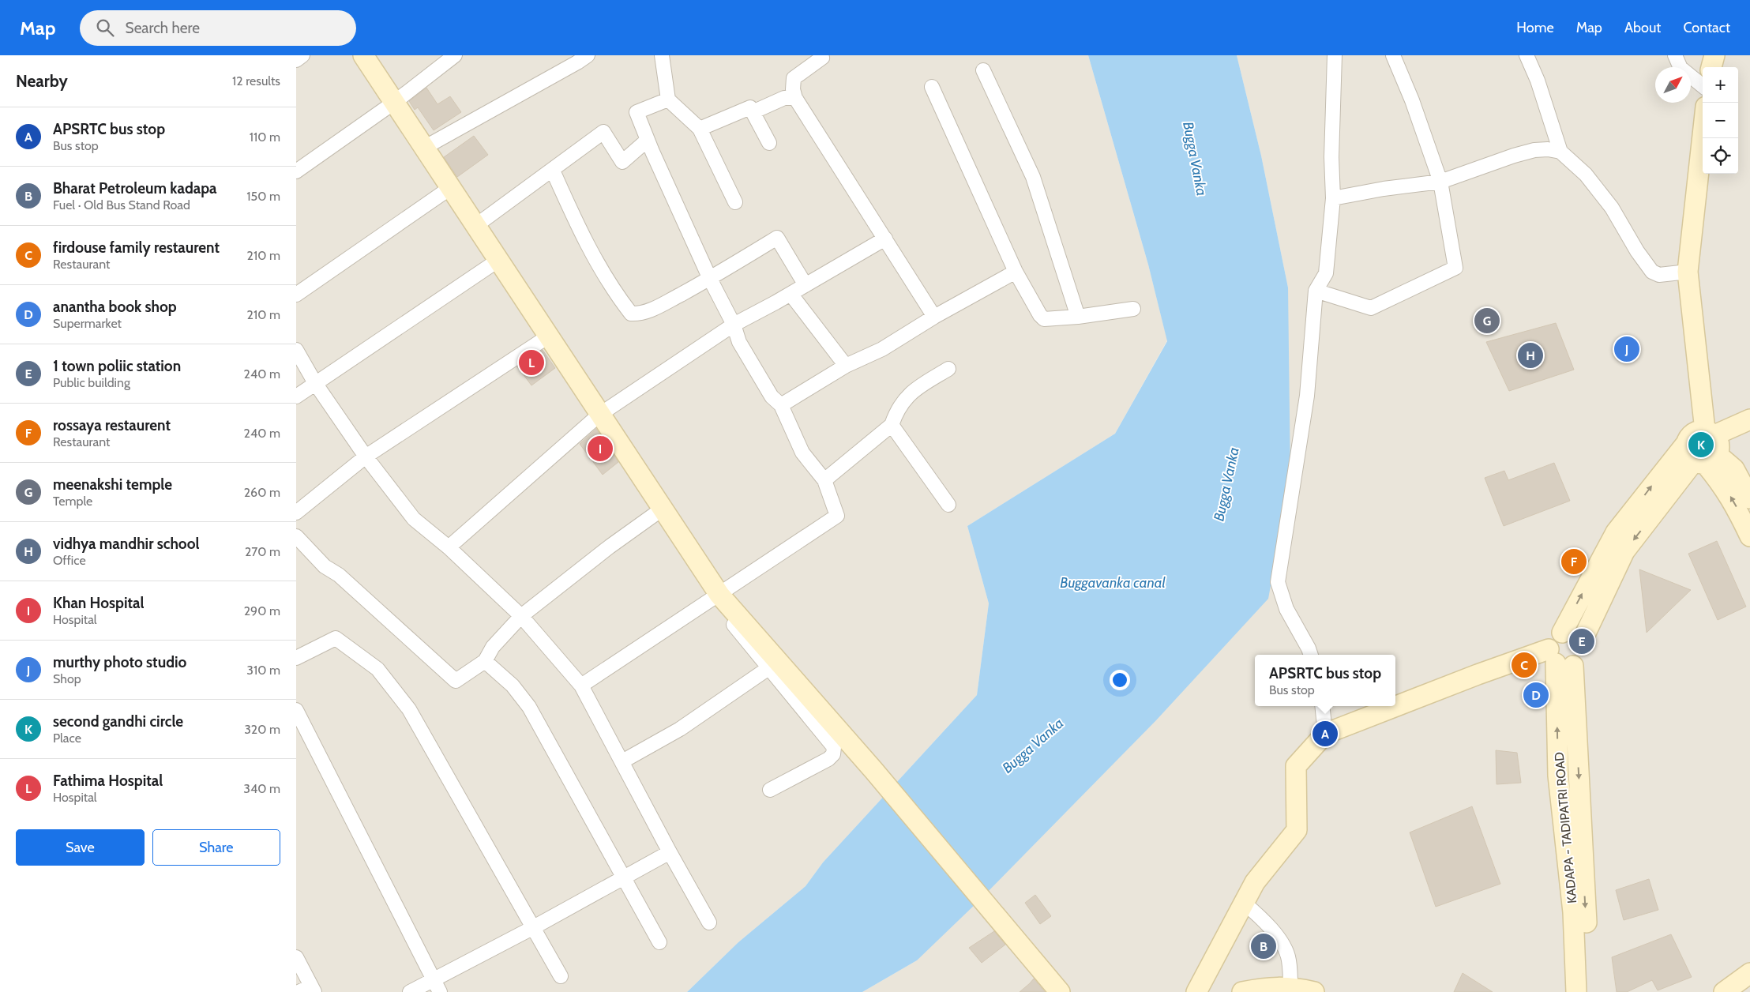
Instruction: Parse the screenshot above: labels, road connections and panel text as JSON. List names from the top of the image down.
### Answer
{
  "streets": {
    "main road": ["KADAPA - TADIPATRI ROAD"]
  },
  "water": ["Bugga Vanka", "Buggavanka canal"],
  "north": "top right",
  "page": {
    "header": "Map",
    "search": "Search here",
    "nav": [
      "Home",
      "Map",
      "About",
      "Contact"
    ],
    "heading": ["Nearby", "12 results"],
    "map_buttons": ["+", "−"],
    "list": [
      {
        "mark": "A",
        "name": "APSRTC bus stop",
        "note": "Bus stop",
        "value": "110 m"
      },
      {
        "mark": "B",
        "name": "Bharat Petroleum kadapa",
        "note": "Fuel · Old Bus Stand Road",
        "value": "150 m"
      },
      {
        "mark": "C",
        "name": "firdouse family restaurent",
        "note": "Restaurant",
        "value": "210 m"
      },
      {
        "mark": "D",
        "name": "anantha book shop",
        "note": "Supermarket",
        "value": "210 m"
      },
      {
        "mark": "E",
        "name": "1 town poliic station",
        "note": "Public building",
        "value": "240 m"
      },
      {
        "mark": "F",
        "name": "rossaya restaurent",
        "note": "Restaurant",
        "value": "240 m"
      },
      {
        "mark": "G",
        "name": "meenakshi temple",
        "note": "Temple",
        "value": "260 m"
      },
      {
        "mark": "H",
        "name": "vidhya mandhir school",
        "note": "Office",
        "value": "270 m"
      },
      {
        "mark": "I",
        "name": "Khan Hospital",
        "note": "Hospital",
        "value": "290 m"
      },
      {
        "mark": "J",
        "name": "murthy photo studio",
        "note": "Shop",
        "value": "310 m"
      },
      {
        "mark": "K",
        "name": "second gandhi circle",
        "note": "Place",
        "value": "320 m"
      },
      {
        "mark": "L",
        "name": "Fathima Hospital",
        "note": "Hospital",
        "value": "340 m"
      }
    ],
    "pins": [
      "G",
      "J",
      "H",
      "L",
      "K",
      "I",
      "F",
      "E",
      "C",
      "D",
      "A",
      "B"
    ],
    "popup": ["APSRTC bus stop", "Bus stop"],
    "buttons": ["Save", "Share"]
  }
}
